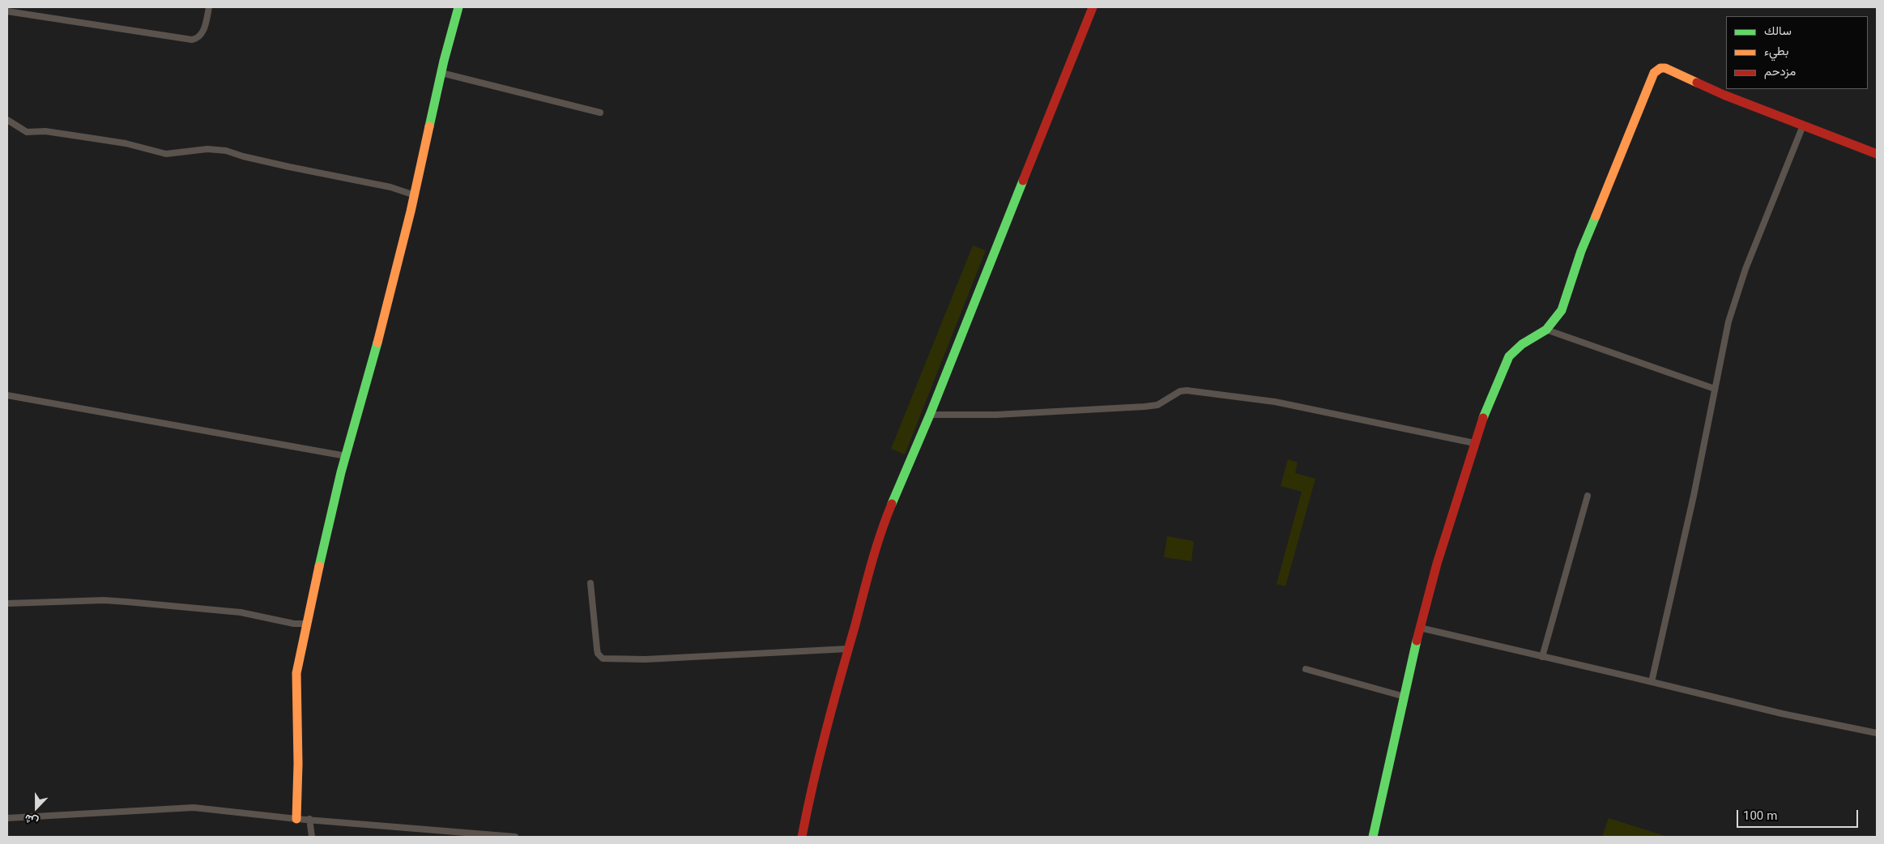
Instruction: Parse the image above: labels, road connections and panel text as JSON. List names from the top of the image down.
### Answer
{
  "legend": ["سالك", "بطيء", "مزدحم"],
  "scale_bar": "100 m",
  "north": "bottom"
}
